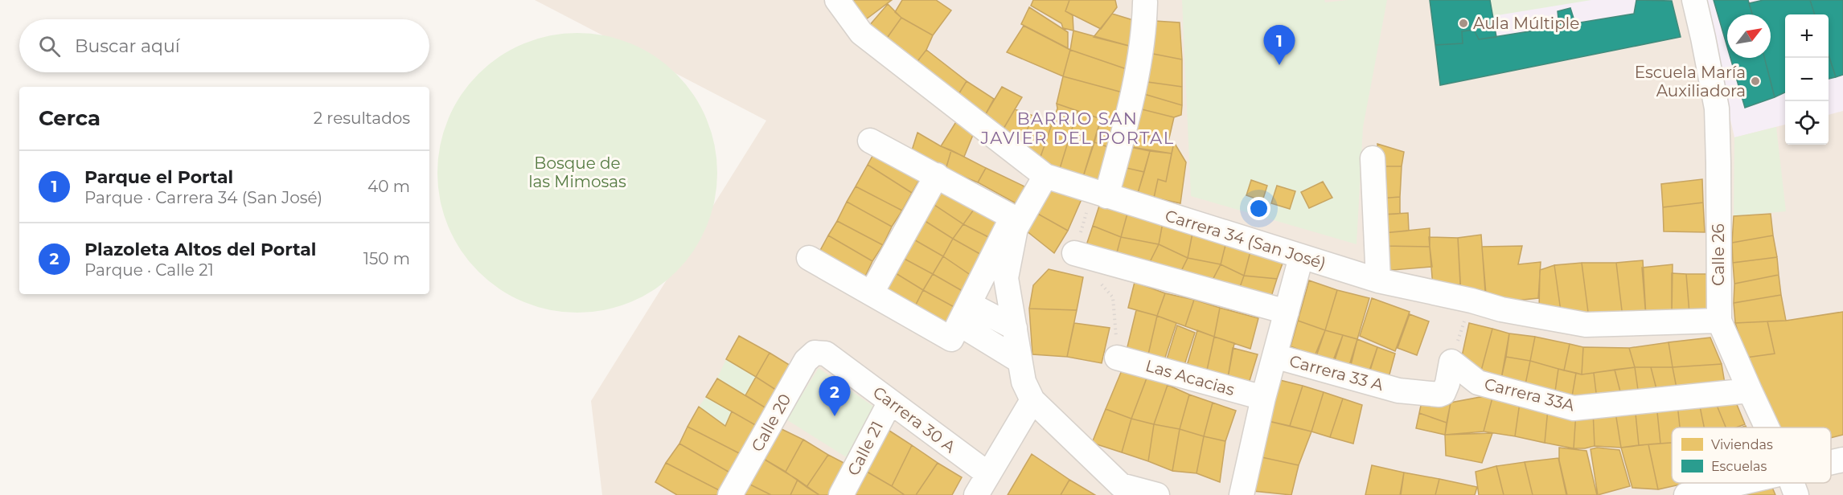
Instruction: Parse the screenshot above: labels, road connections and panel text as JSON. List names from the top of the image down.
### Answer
{
  "streets": {
    "street": [
      "Carrera 34 (San José)",
      "Calle 26",
      "Carrera 33 A",
      "Las Acacias",
      "Carrera 33A",
      "Carrera 30 A",
      "Calle 20",
      "Calle 21"
    ]
  },
  "crossings": [
    ["Carrera 34 (San José)", "Calle 26"],
    ["Calle 26", "Carrera 33A"],
    ["Carrera 33 A", "Carrera 33A"],
    ["Carrera 30 A", "Calle 20"],
    ["Carrera 30 A", "Calle 21"]
  ],
  "districts": ["BARRIO SAN JAVIER DEL PORTAL"],
  "parks": ["Bosque de las Mimosas"],
  "places": ["Aula Múltiple", "Escuela María Auxiliadora"],
  "legend": ["Viviendas", "Escuelas"],
  "north": "top right",
  "page": {
    "map_buttons": ["+", "−"],
    "search": "Buscar aquí",
    "pins": ["1", "2"],
    "heading": ["Cerca", "2 resultados"],
    "list": [
      {
        "mark": "1",
        "name": "Parque el Portal",
        "note": "Parque · Carrera 34 (San José)",
        "value": "40 m"
      },
      {
        "mark": "2",
        "name": "Plazoleta Altos del Portal",
        "note": "Parque · Calle 21",
        "value": "150 m"
      }
    ]
  }
}
